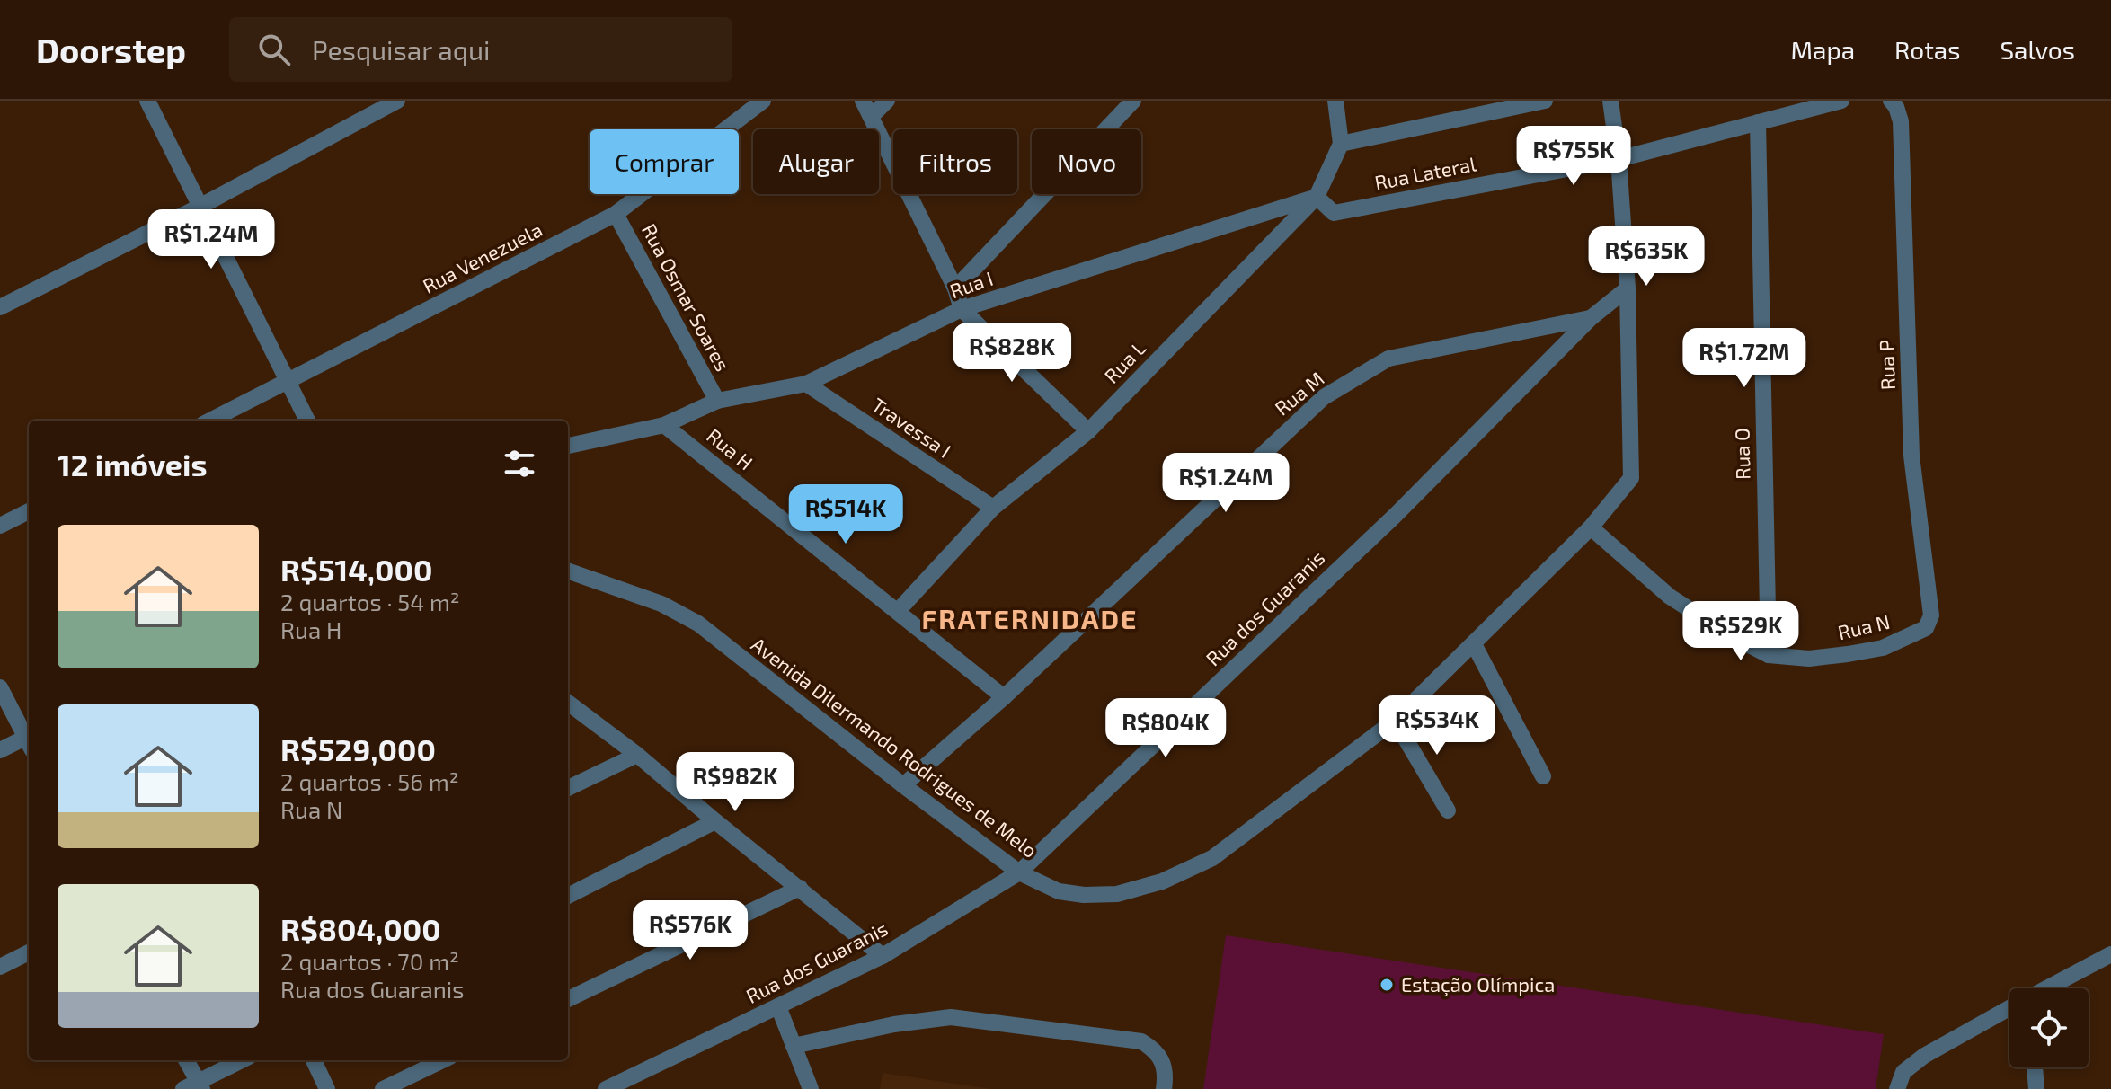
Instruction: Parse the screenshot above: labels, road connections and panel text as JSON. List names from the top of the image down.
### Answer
{
  "streets": {
    "street": [
      "Rua Lateral",
      "Rua Venezuela",
      "Rua I",
      "Rua Osmar Soares",
      "Rua L",
      "Rua P",
      "Rua M",
      "Travessa I",
      "Rua H",
      "Rua O",
      "Rua dos Guaranis",
      "Rua N",
      "Avenida Dilermando Rodrigues de Melo"
    ]
  },
  "crossings": [
    ["Rua Lateral", "Rua I"],
    ["Rua Lateral", "Rua L"],
    ["Rua Lateral", "Rua O"],
    ["Rua Lateral", "Avenida Dilermando Rodrigues de Melo"],
    ["Rua Venezuela", "Rua Osmar Soares"],
    ["Rua I", "Rua Osmar Soares"],
    ["Rua I", "Rua L"],
    ["Rua I", "Travessa I"],
    ["Rua I", "Rua H"],
    ["Rua L", "Travessa I"],
    ["Rua L", "Rua H"],
    ["Rua P", "Rua N"],
    ["Rua M", "Rua H"],
    ["Rua M", "Rua dos Guaranis"],
    ["Rua M", "Avenida Dilermando Rodrigues de Melo"],
    ["Rua O", "Rua N"],
    ["Rua dos Guaranis", "Avenida Dilermando Rodrigues de Melo"],
    ["Rua N", "Avenida Dilermando Rodrigues de Melo"]
  ],
  "districts": ["FRATERNIDADE"],
  "places": ["Estação Olímpica"],
  "page": {
    "header": "Doorstep",
    "search": "Pesquisar aqui",
    "nav": ["Mapa", "Rotas", "Salvos"],
    "price": [
      "R$755K",
      "R$1.24M",
      "R$635K",
      "R$828K",
      "R$1.72M",
      "R$1.24M",
      "R$514K",
      "R$529K",
      "R$534K",
      "R$804K",
      "R$982K",
      "R$576K"
    ],
    "chip": [
      "Comprar",
      "Alugar",
      "Filtros",
      "Novo"
    ],
    "heading": "12 imóveis",
    "list": [
      {
        "name": "R$514,000",
        "note": "2 quartos · 54 m² · Rua H"
      },
      {
        "name": "R$529,000",
        "note": "2 quartos · 56 m² · Rua N"
      },
      {
        "name": "R$804,000",
        "note": "2 quartos · 70 m² · Rua dos Guaranis"
      }
    ]
  }
}
